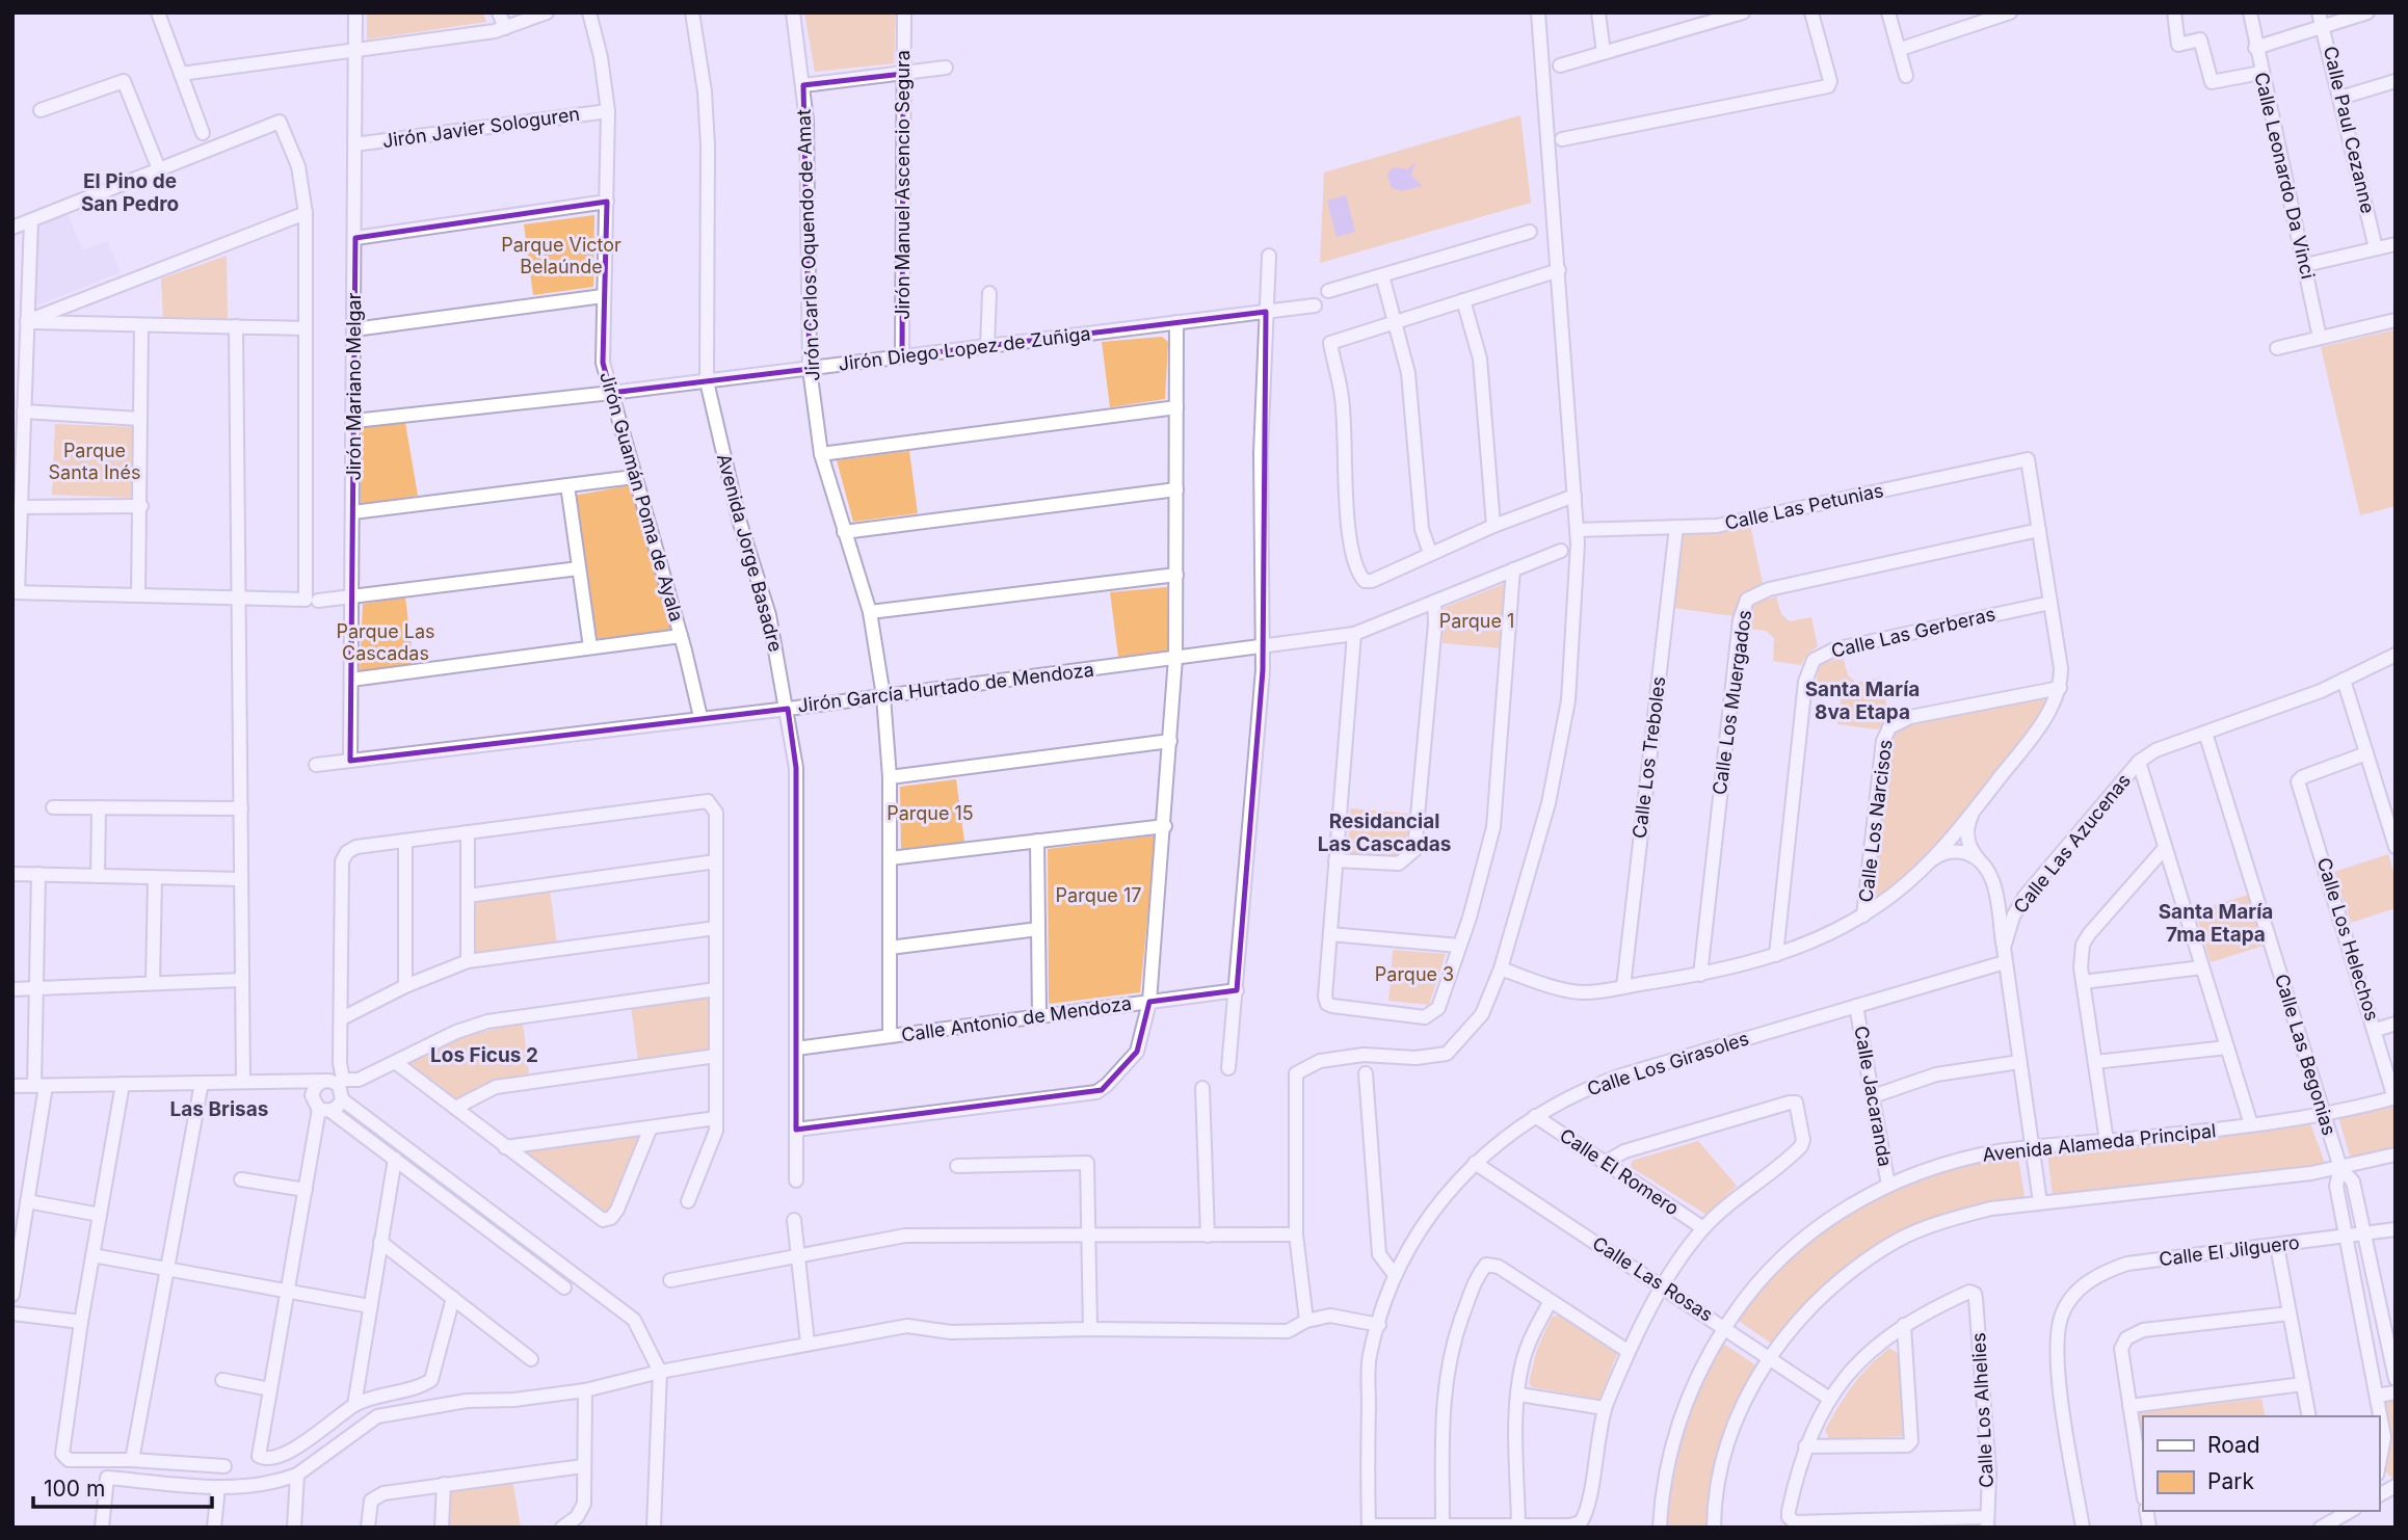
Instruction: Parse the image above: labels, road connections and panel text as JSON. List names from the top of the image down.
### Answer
{
  "streets": {
    "street": [
      "Jirón Javier Sologuren",
      "Calle Paul Cezanne",
      "Calle Leonardo Da Vinci",
      "Jirón Manuel Ascencio Segura",
      "Jirón Carlos Oquendo de Amat",
      "Jirón Diego Lopez de Zuñiga",
      "Jirón Mariano Melgar",
      "Jirón Guamán Poma de Ayala",
      "Calle Las Petunias",
      "Avenida Jorge Basadre",
      "Calle Las Gerberas",
      "Jirón García Hurtado de Mendoza",
      "Calle Los Muergados",
      "Calle Los Treboles",
      "Calle Los Narcisos",
      "Calle Las Azucenas",
      "Calle Los Helechos",
      "Calle Antonio de Mendoza",
      "Calle Las Begonias",
      "Calle Los Girasoles",
      "Calle Jacaranda",
      "Avenida Alameda Principal",
      "Calle El Romero",
      "Calle El Jilguero",
      "Calle Las Rosas",
      "Calle Los Alhelies"
    ]
  },
  "crossings": [
    ["Jirón Javier Sologuren", "Jirón Mariano Melgar"],
    ["Jirón Javier Sologuren", "Jirón Guamán Poma de Ayala"],
    ["Jirón Manuel Ascencio Segura", "Jirón Diego Lopez de Zuñiga"],
    ["Jirón Carlos Oquendo de Amat", "Jirón Diego Lopez de Zuñiga"],
    ["Jirón Carlos Oquendo de Amat", "Jirón García Hurtado de Mendoza"],
    ["Jirón Carlos Oquendo de Amat", "Calle Antonio de Mendoza"],
    ["Jirón Diego Lopez de Zuñiga", "Jirón Mariano Melgar"],
    ["Jirón Diego Lopez de Zuñiga", "Jirón Guamán Poma de Ayala"],
    ["Jirón Diego Lopez de Zuñiga", "Avenida Jorge Basadre"],
    ["Jirón Mariano Melgar", "Jirón García Hurtado de Mendoza"],
    ["Jirón Guamán Poma de Ayala", "Jirón García Hurtado de Mendoza"],
    ["Calle Las Petunias", "Calle Los Muergados"],
    ["Calle Las Petunias", "Calle Los Treboles"],
    ["Avenida Jorge Basadre", "Jirón García Hurtado de Mendoza"],
    ["Avenida Jorge Basadre", "Calle Antonio de Mendoza"],
    ["Calle Las Azucenas", "Calle Las Begonias"],
    ["Calle Las Azucenas", "Calle Los Girasoles"],
    ["Calle Las Azucenas", "Avenida Alameda Principal"],
    ["Calle Los Helechos", "Avenida Alameda Principal"],
    ["Calle Las Begonias", "Avenida Alameda Principal"],
    ["Calle Los Girasoles", "Calle Jacaranda"],
    ["Calle Los Girasoles", "Calle El Romero"],
    ["Calle Los Girasoles", "Calle Las Rosas"],
    ["Calle Jacaranda", "Avenida Alameda Principal"],
    ["Avenida Alameda Principal", "Calle Las Rosas"]
  ],
  "districts": [
    "El Pino de San Pedro",
    "Santa María 8va Etapa",
    "Residancial Las Cascadas",
    "Santa María 7ma Etapa",
    "Los Ficus 2",
    "Las Brisas"
  ],
  "parks": [
    "Parque Victor Belaúnde",
    "Parque Santa Inés",
    "Parque 1",
    "Parque Las Cascadas",
    "Parque 15",
    "Parque 17",
    "Parque 3"
  ],
  "legend": ["Road", "Park"],
  "scale_bar": "100 m"
}
